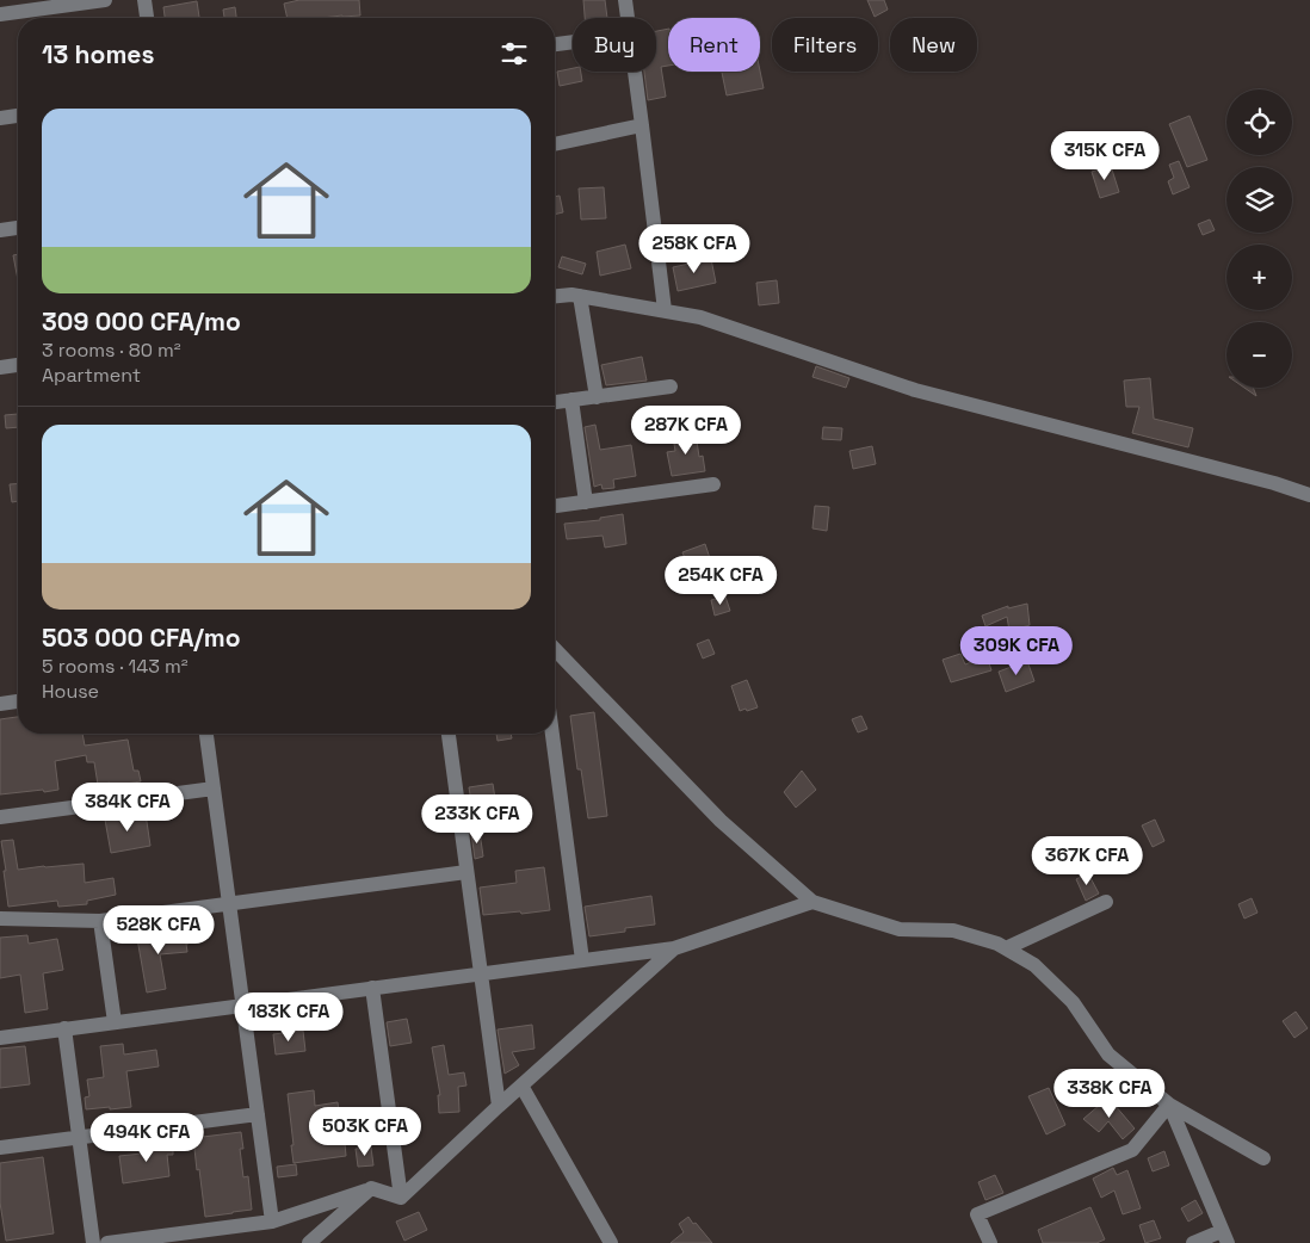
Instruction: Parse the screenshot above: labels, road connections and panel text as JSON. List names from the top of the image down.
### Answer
{
  "page": {
    "chip": [
      "Buy",
      "Rent",
      "Filters",
      "New"
    ],
    "heading": "13 homes",
    "map_buttons": ["+", "−"],
    "list": [
      {
        "name": "309 000 CFA/mo",
        "note": "3 rooms · 80 m² · Apartment"
      },
      {
        "name": "503 000 CFA/mo",
        "note": "5 rooms · 143 m² · House"
      }
    ],
    "price": [
      "315K CFA",
      "258K CFA",
      "287K CFA",
      "254K CFA",
      "309K CFA",
      "384K CFA",
      "233K CFA",
      "367K CFA",
      "528K CFA",
      "183K CFA",
      "338K CFA",
      "503K CFA",
      "494K CFA"
    ]
  }
}
